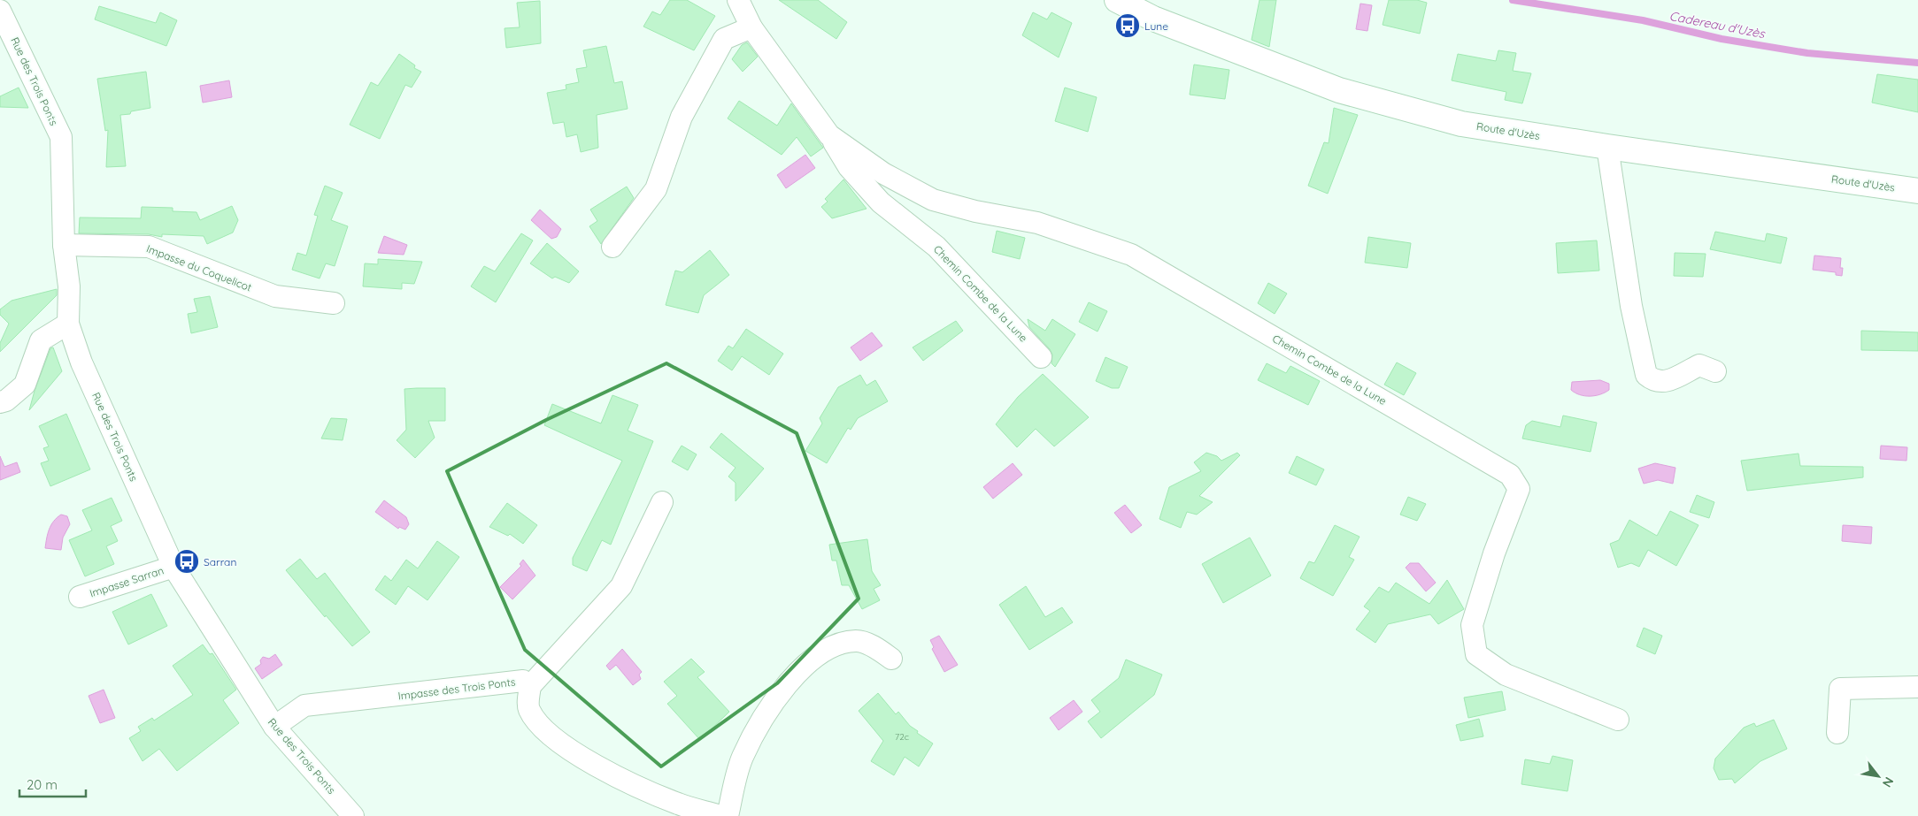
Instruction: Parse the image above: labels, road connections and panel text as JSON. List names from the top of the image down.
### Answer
{
  "streets": {
    "main road": ["Route d'Uzès"],
    "street": [
      "Rue des Trois Ponts",
      "Impasse du Coquelicot",
      "Chemin Combe de la Lune",
      "Impasse Sarran",
      "Impasse des Trois Ponts"
    ]
  },
  "crossings": [
    ["Rue des Trois Ponts", "Impasse du Coquelicot"],
    ["Rue des Trois Ponts", "Impasse Sarran"],
    ["Rue des Trois Ponts", "Impasse des Trois Ponts"]
  ],
  "water": ["Cadereau d'Uzès"],
  "places": {
    "bus stop": ["Lune", "Sarran"]
  },
  "house_numbers": ["72c"],
  "scale_bar": "20 m",
  "north": "bottom right"
}
